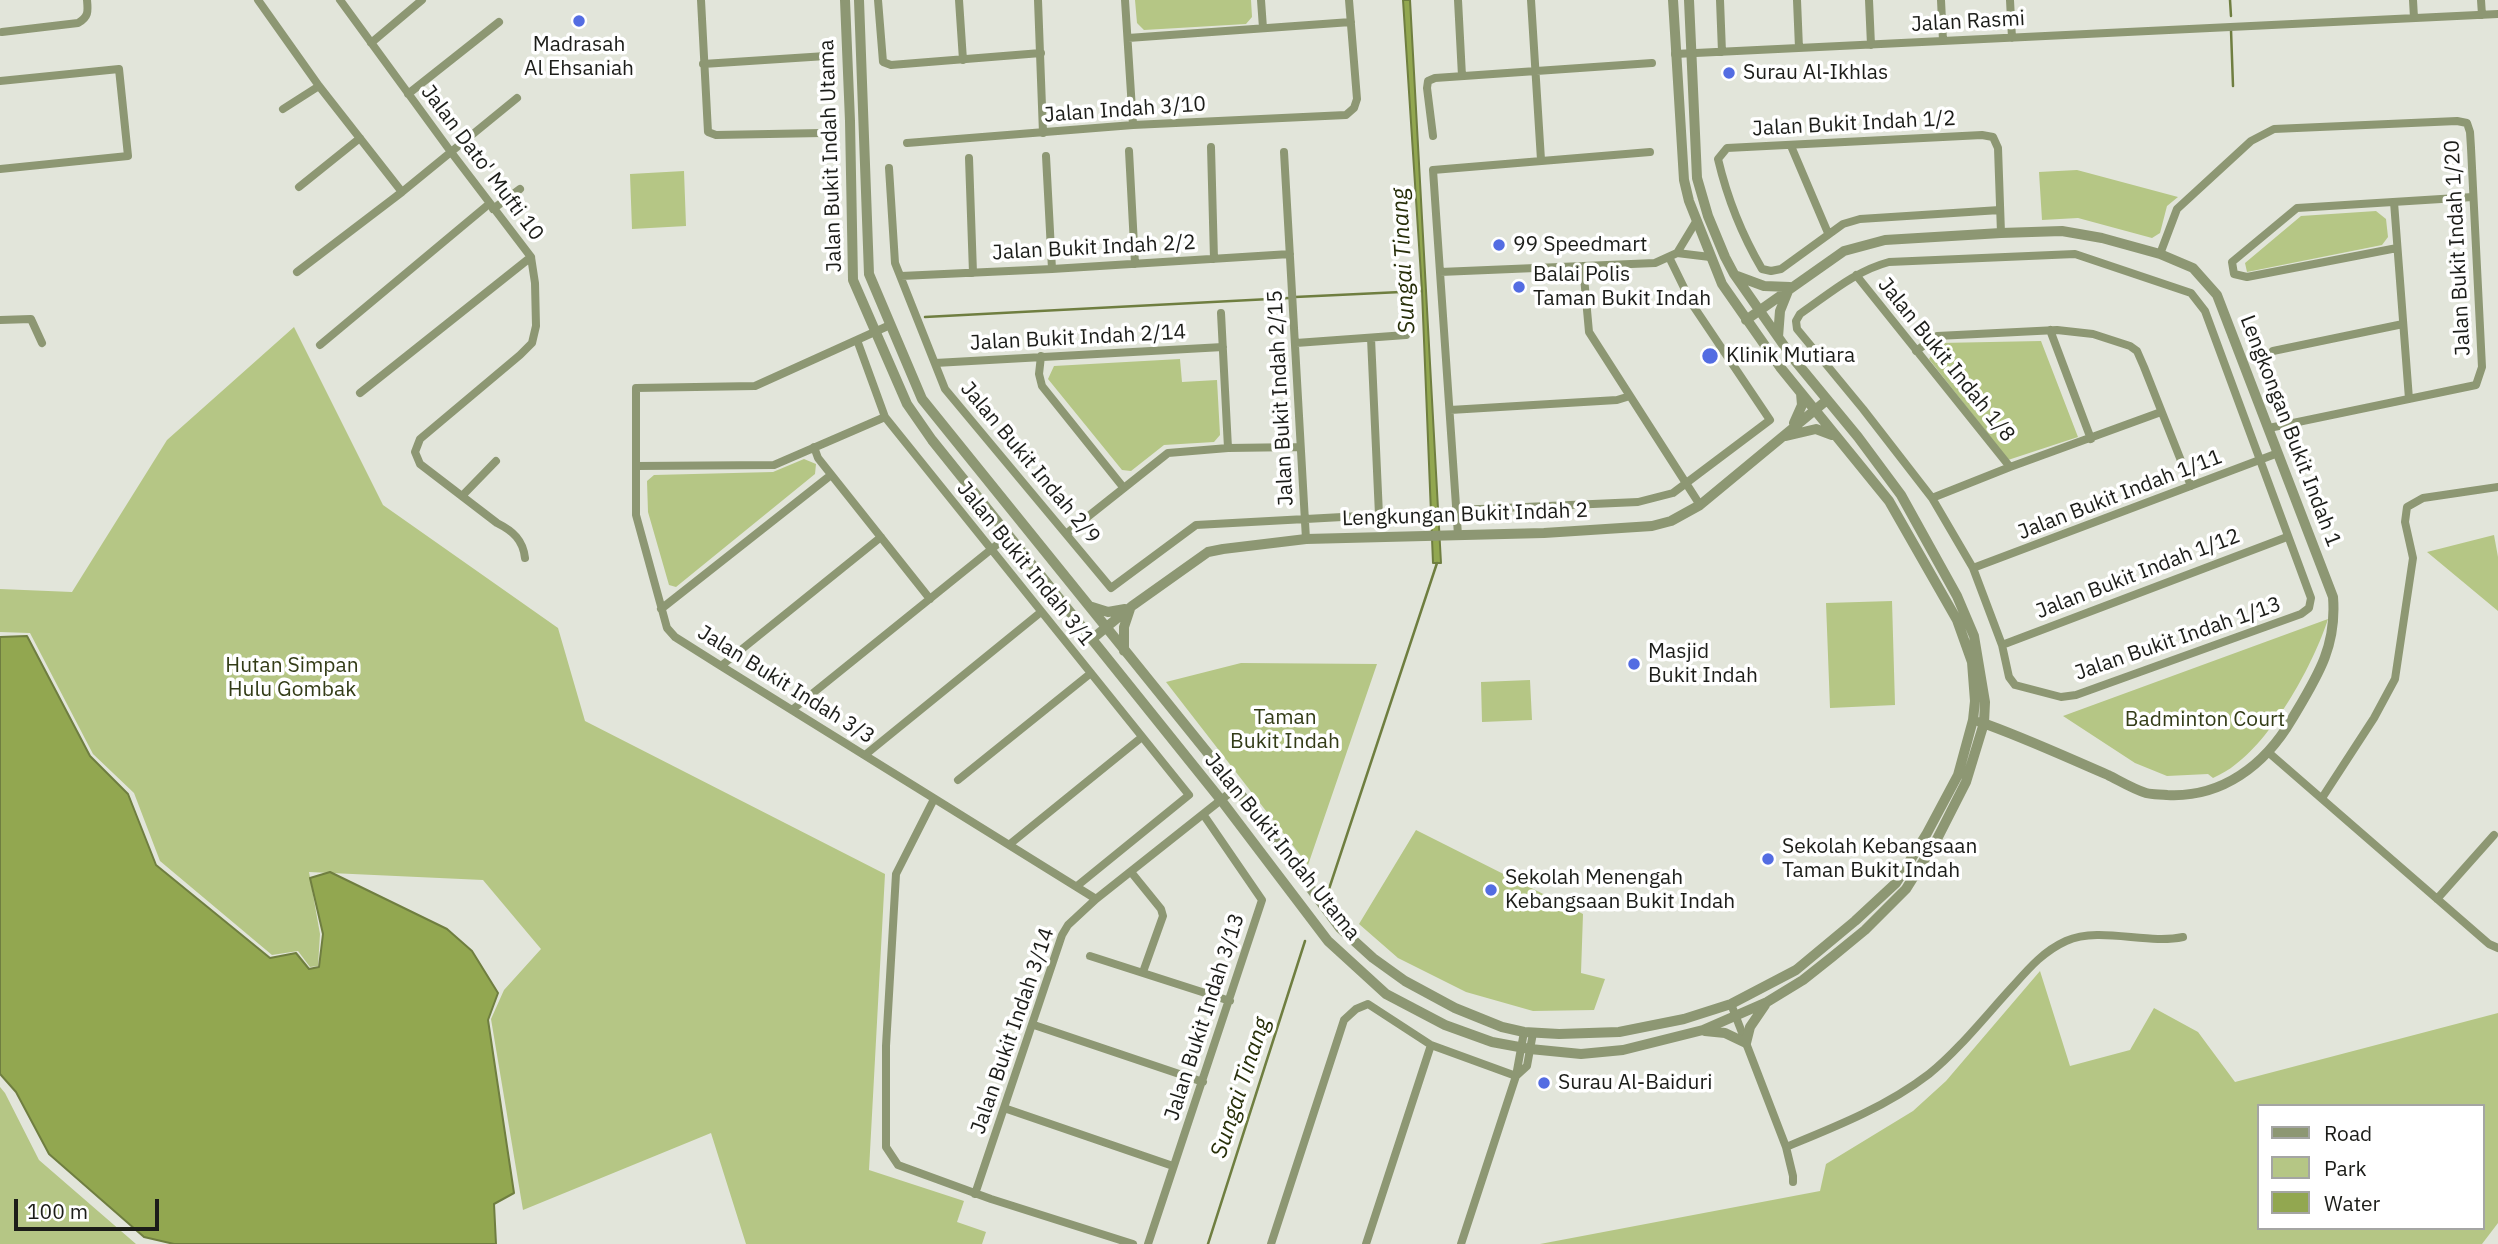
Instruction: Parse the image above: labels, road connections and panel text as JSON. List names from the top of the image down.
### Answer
{
  "streets": {
    "street": [
      "Jalan Rasmi",
      "Jalan Indah 3/10",
      "Jalan Bukit Indah 1/2",
      "Jalan Bukit Indah Utama",
      "Jalan Dato' Mufti 10",
      "Jalan Bukit Indah 2/2",
      "Jalan Bukit Indah 1/20",
      "Jalan Bukit Indah 2/14",
      "Jalan Bukit Indah 1/8",
      "Jalan Bukit Indah 2/15",
      "Lengkongan Bukit Indah 1",
      "Jalan Bukit Indah 2/9",
      "Jalan Bukit Indah 1/11",
      "Lengkungan Bukit Indah 2",
      "Jalan Bukit Indah 3/1",
      "Jalan Bukit Indah 1/12",
      "Jalan Bukit Indah 1/13",
      "Jalan Bukit Indah 3/3",
      "Jalan Bukit Indah 3/13",
      "Jalan Bukit Indah 3/14"
    ]
  },
  "crossings": [
    ["Jalan Rasmi", "Jalan Bukit Indah Utama"],
    ["Jalan Bukit Indah Utama", "Lengkongan Bukit Indah 1"],
    ["Jalan Bukit Indah Utama", "Lengkungan Bukit Indah 2"],
    ["Jalan Bukit Indah Utama", "Jalan Bukit Indah 3/14"],
    ["Jalan Bukit Indah 2/2", "Jalan Bukit Indah 2/15"],
    ["Jalan Bukit Indah 2/2", "Jalan Bukit Indah 2/9"],
    ["Jalan Bukit Indah 1/20", "Lengkongan Bukit Indah 1"],
    ["Jalan Bukit Indah 2/14", "Jalan Bukit Indah 2/9"],
    ["Jalan Bukit Indah 2/15", "Jalan Bukit Indah 2/9"],
    ["Jalan Bukit Indah 2/15", "Lengkungan Bukit Indah 2"],
    ["Lengkongan Bukit Indah 1", "Jalan Bukit Indah 1/11"],
    ["Jalan Bukit Indah 3/1", "Jalan Bukit Indah 3/3"],
    ["Jalan Bukit Indah 1/12", "Jalan Bukit Indah 1/13"],
    ["Jalan Bukit Indah 3/3", "Jalan Bukit Indah 3/14"],
    ["Jalan Bukit Indah 3/13", "Jalan Bukit Indah 3/14"]
  ],
  "water": ["Sungai Tinang"],
  "parks": ["Hutan Simpan Hulu Gombak", "Taman Bukit Indah", "Badminton Court"],
  "places": [
    "Madrasah Al Ehsaniah",
    "Surau Al-Ikhlas",
    "99 Speedmart",
    "Balai Polis Taman Bukit Indah",
    "Klinik Mutiara",
    "Masjid Bukit Indah",
    "Sekolah Kebangsaan Taman Bukit Indah",
    "Sekolah Menengah Kebangsaan Bukit Indah",
    "Surau Al-Baiduri"
  ],
  "legend": ["Road", "Park", "Water"],
  "scale_bar": "100 m"
}
